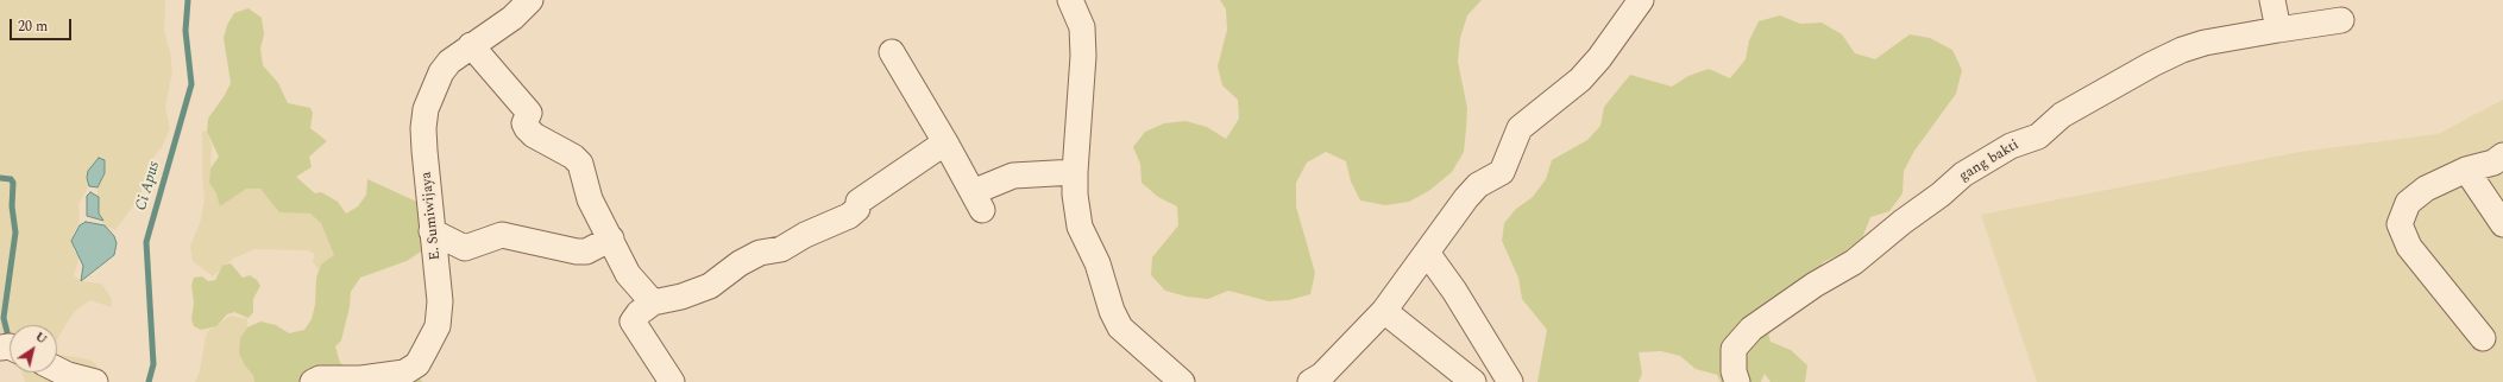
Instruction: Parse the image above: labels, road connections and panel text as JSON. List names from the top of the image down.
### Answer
{
  "streets": {
    "street": ["gang bakti", "E. Sumiwijaya"]
  },
  "water": ["Ci Apus"],
  "scale_bar": "20 m",
  "north": "top right"
}
